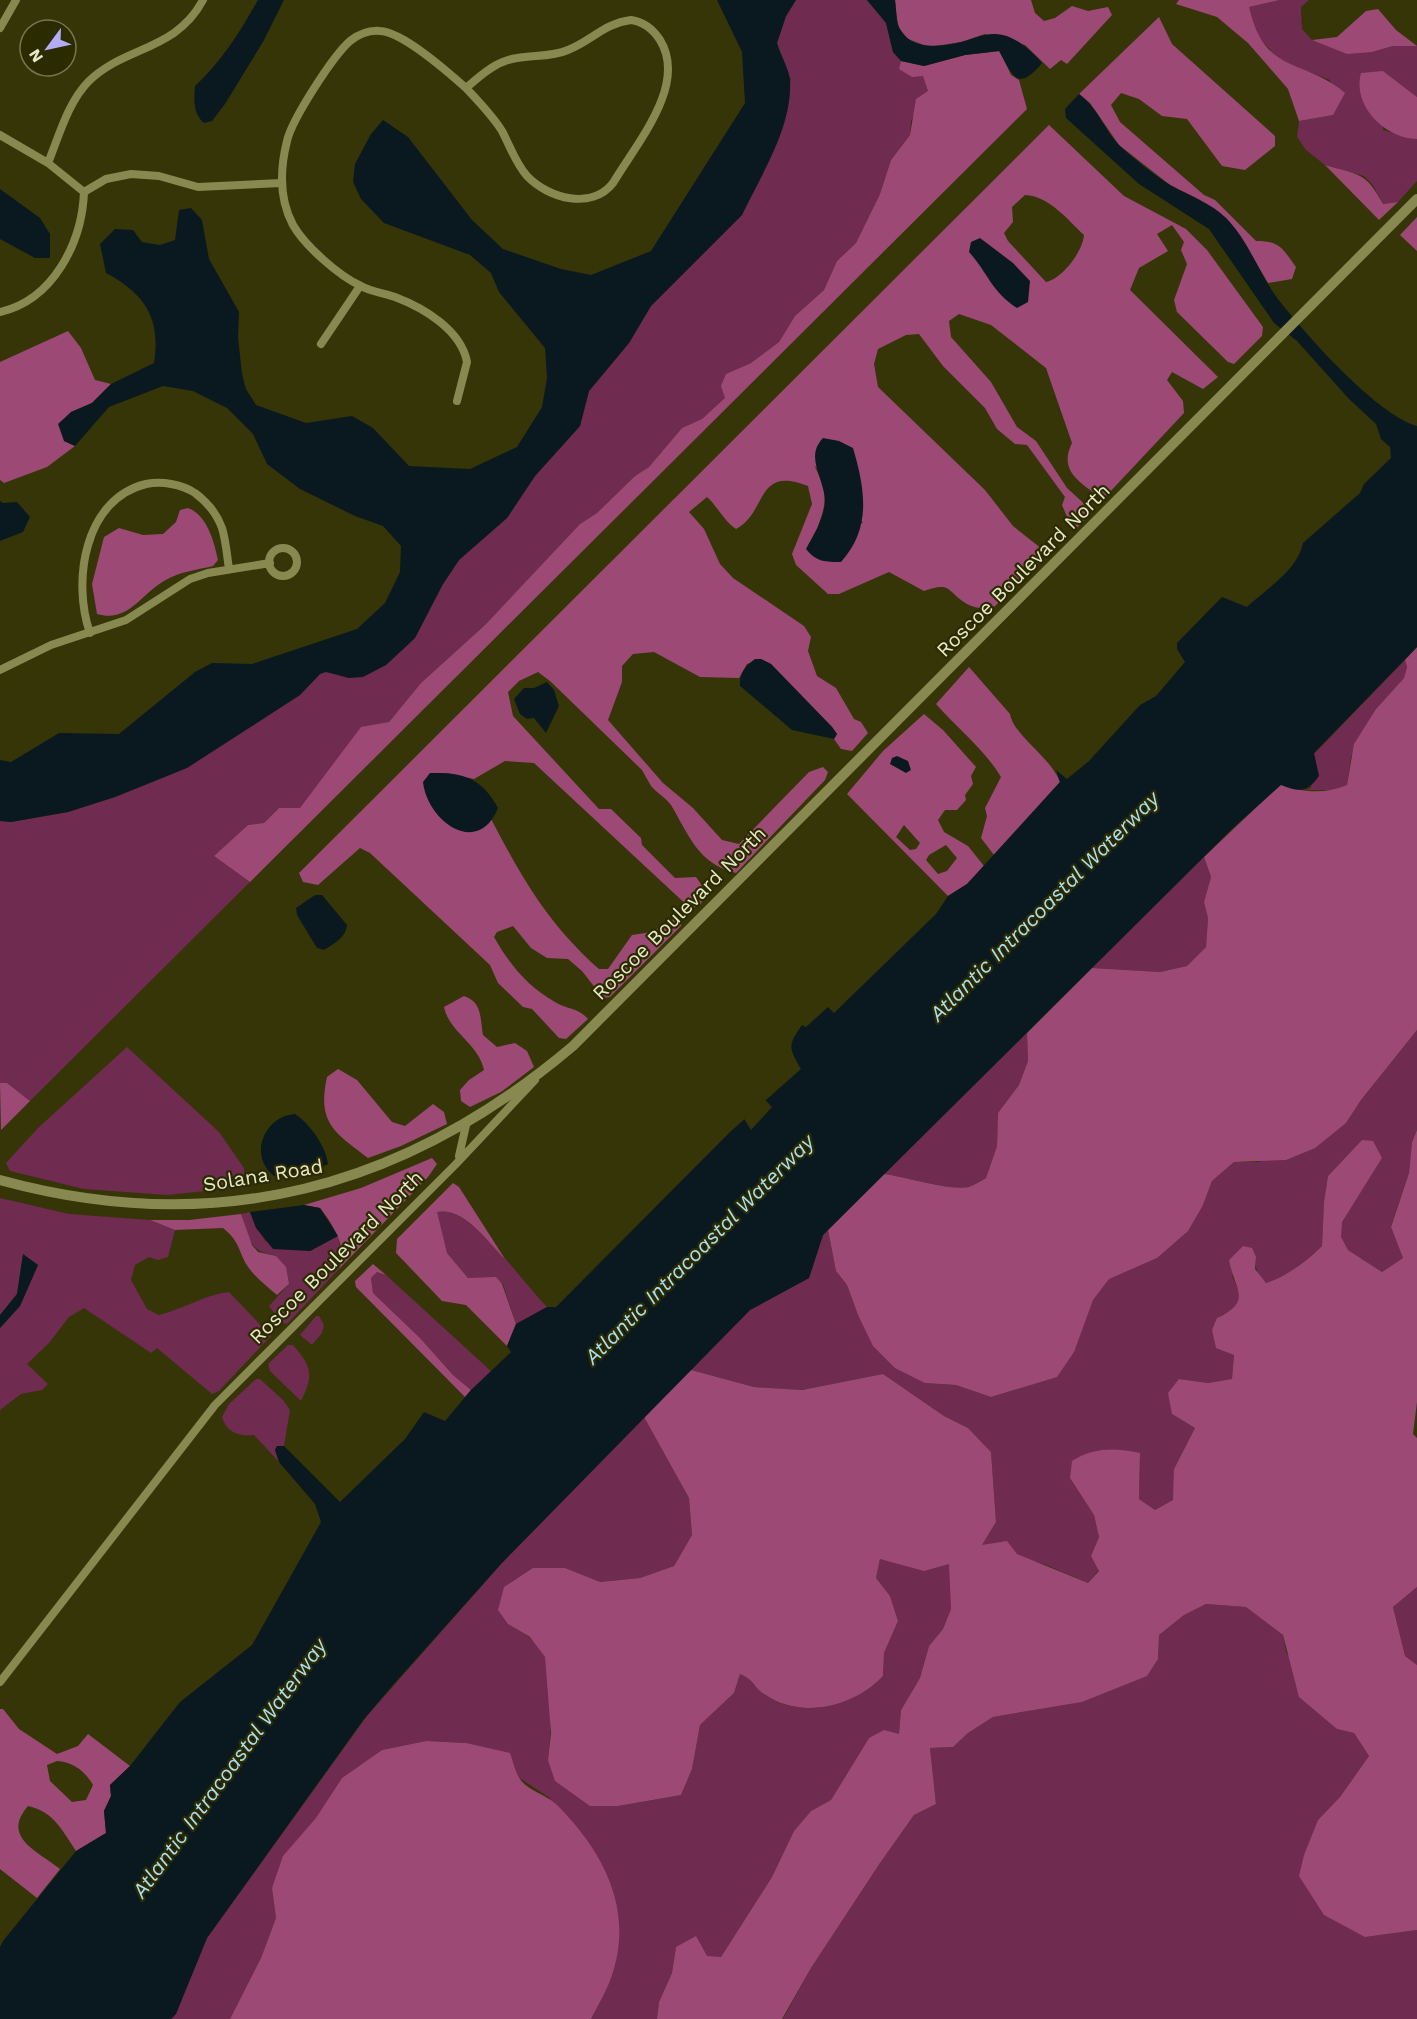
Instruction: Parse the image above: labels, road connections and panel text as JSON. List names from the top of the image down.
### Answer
{
  "streets": {
    "street": ["Roscoe Boulevard North", "Solana Road"]
  },
  "crossings": [
    ["Roscoe Boulevard North", "Solana Road"]
  ],
  "water": ["Atlantic Intracoastal Waterway"],
  "north": "bottom left"
}
